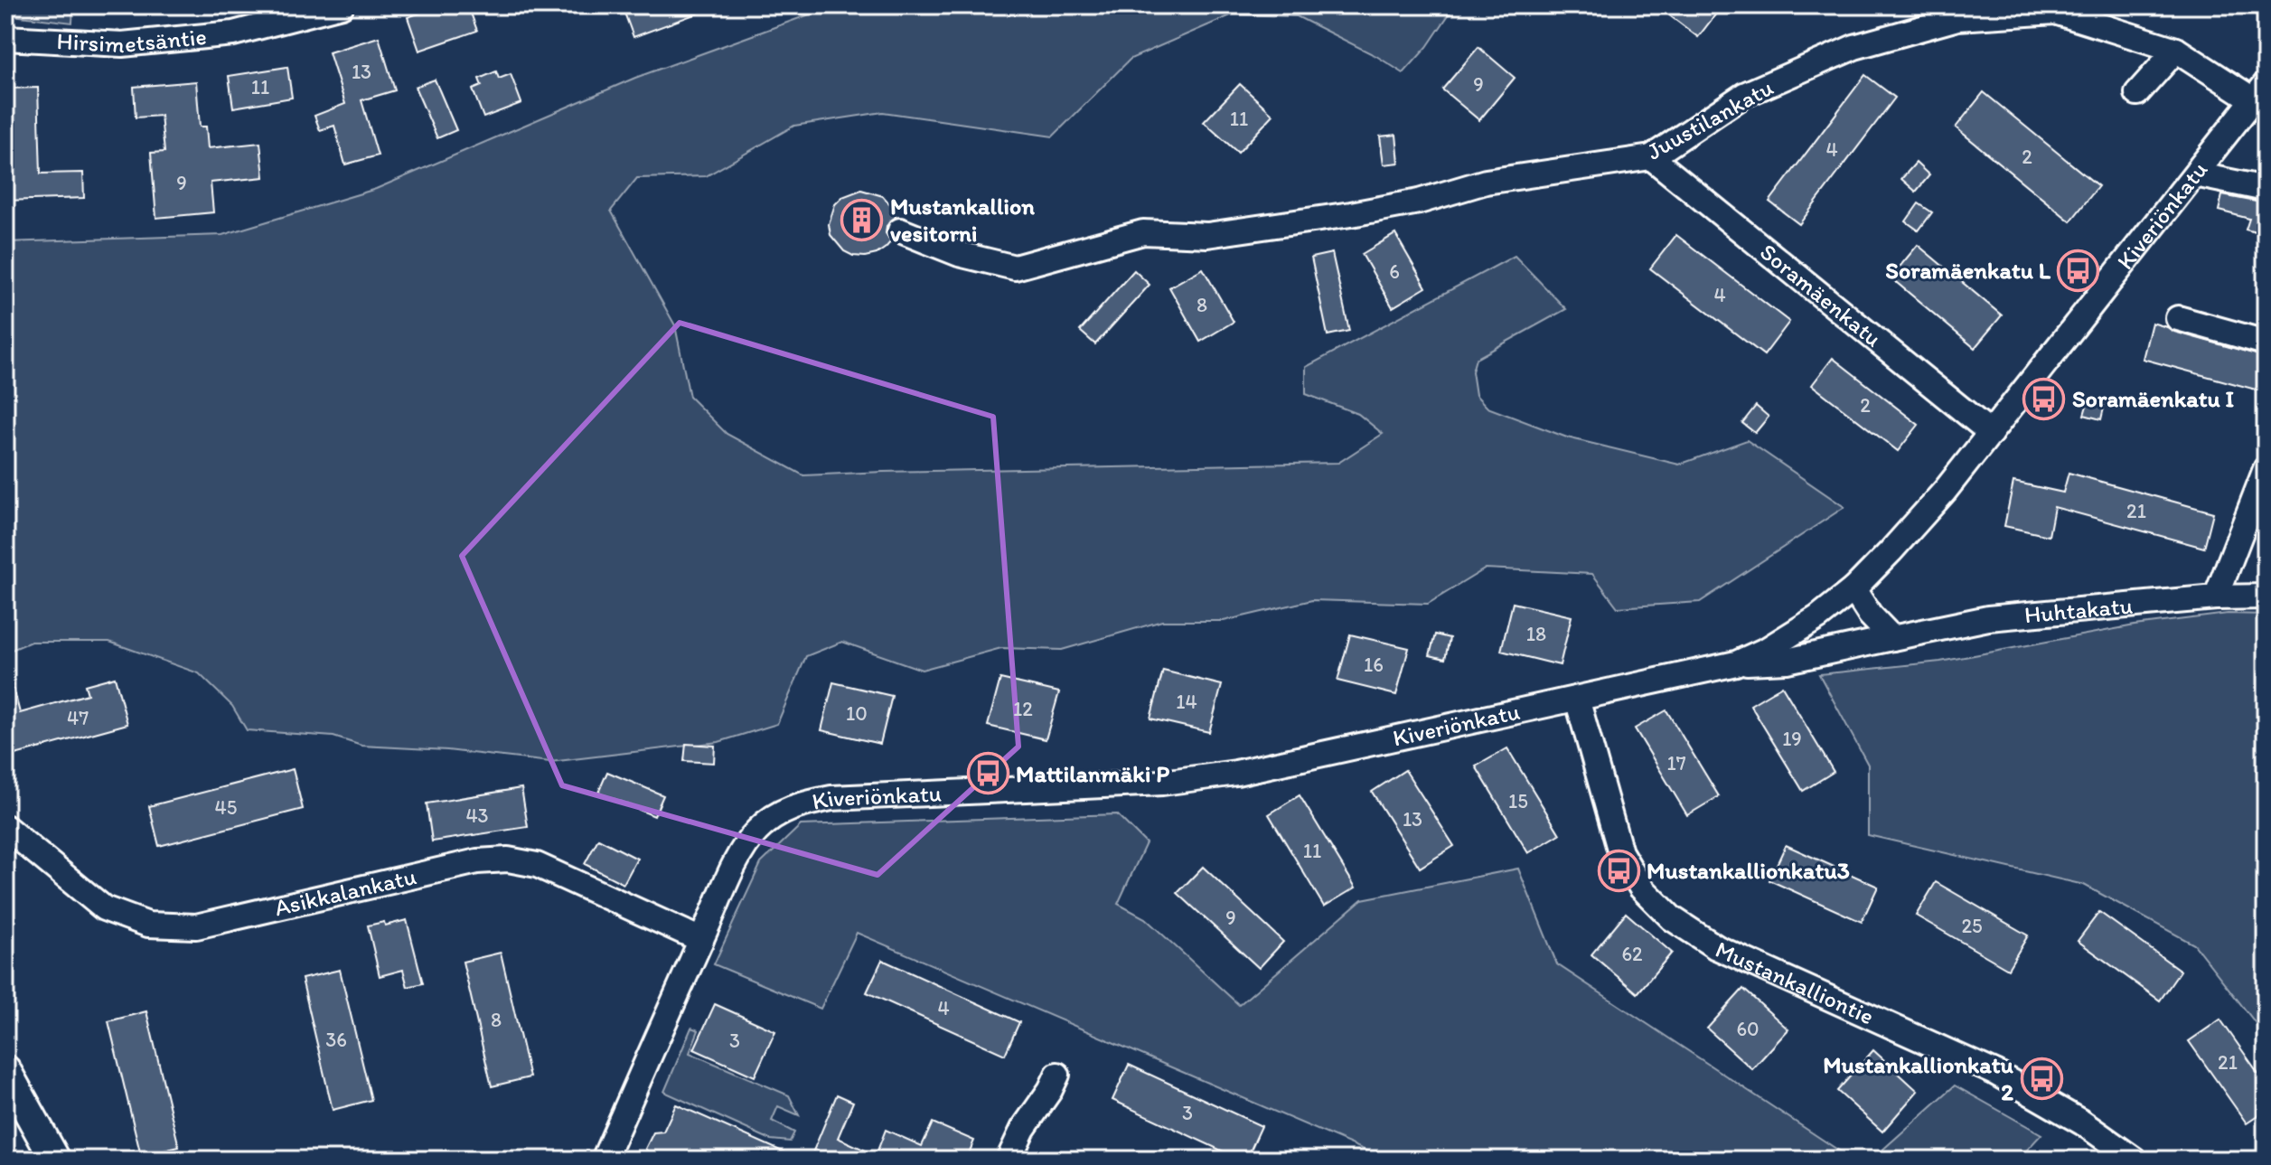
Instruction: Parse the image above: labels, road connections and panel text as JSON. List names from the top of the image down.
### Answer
{
  "streets": {
    "street": [
      "Hirsimetsäntie",
      "Juustilankatu",
      "Kiveriönkatu",
      "Soramäenkatu",
      "Huhtakatu",
      "Asikkalankatu",
      "Mustankalliontie"
    ]
  },
  "crossings": [
    ["Juustilankatu", "Kiveriönkatu"],
    ["Juustilankatu", "Soramäenkatu"],
    ["Kiveriönkatu", "Soramäenkatu"],
    ["Kiveriönkatu", "Huhtakatu"],
    ["Kiveriönkatu", "Asikkalankatu"],
    ["Kiveriönkatu", "Mustankalliontie"]
  ],
  "places": {
    "building": ["Mustankallion vesitorni"],
    "bus stop": [
      "Soramäenkatu L",
      "Soramäenkatu I",
      "Mattilanmäki P",
      "Mustankallionkatu3",
      "Mustankallionkatu 2"
    ]
  },
  "house_numbers": [
    "13",
    "9",
    "11",
    "11",
    "4",
    "2",
    "9",
    "6",
    "4",
    "8",
    "2",
    "21",
    "18",
    "16",
    "14",
    "12",
    "10",
    "47",
    "19",
    "17",
    "15",
    "45",
    "43",
    "13",
    "11",
    "9",
    "25",
    "62",
    "4",
    "8",
    "60",
    "36",
    "3",
    "21",
    "3"
  ]
}
